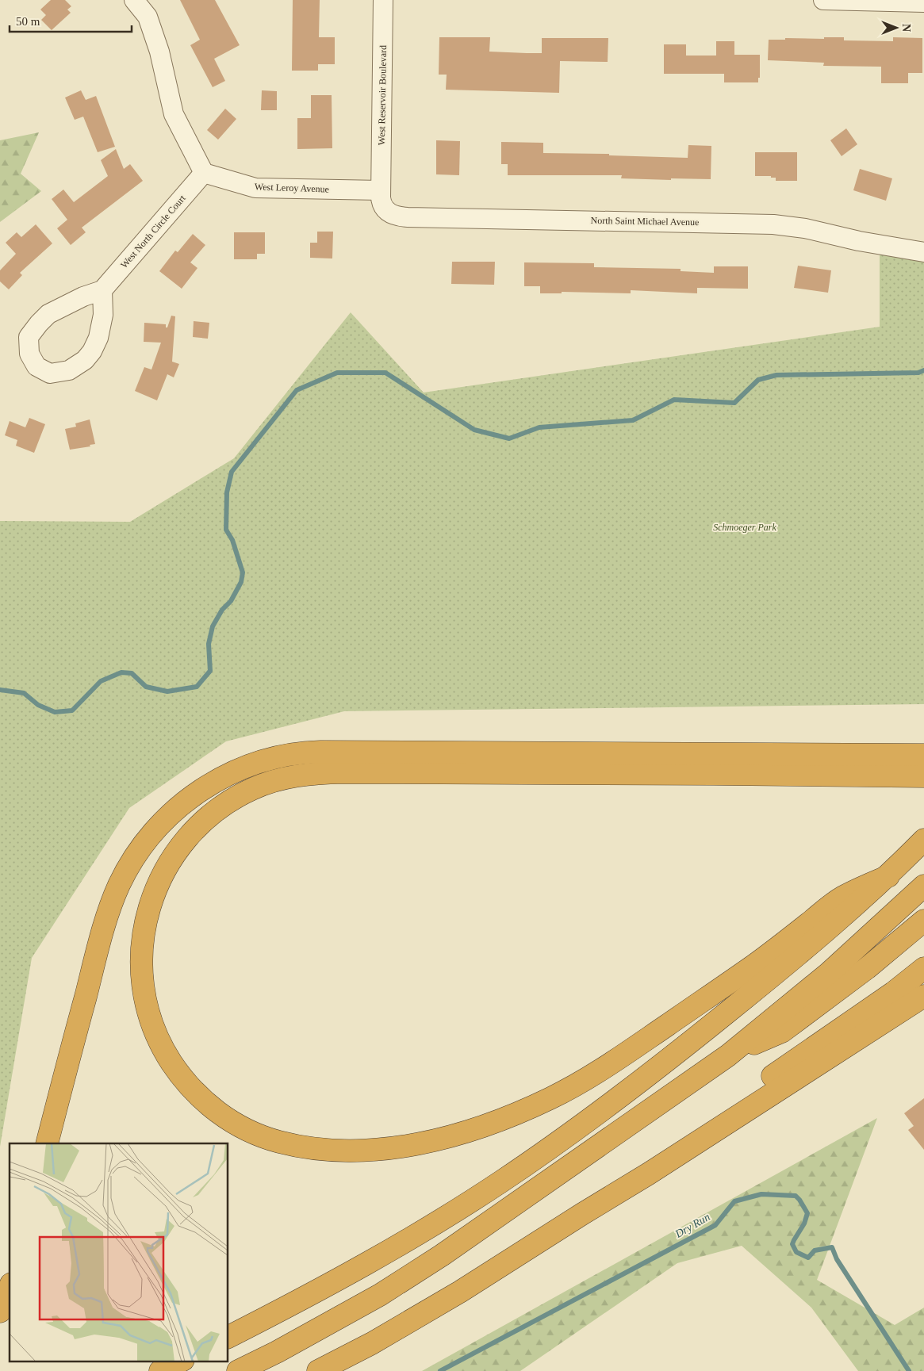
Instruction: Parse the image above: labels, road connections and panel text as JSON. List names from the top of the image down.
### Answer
{
  "streets": {
    "street": [
      "West Reservoir Boulevard",
      "West Leroy Avenue",
      "North Saint Michael Avenue",
      "West North Circle Court"
    ]
  },
  "crossings": [
    ["West Reservoir Boulevard", "West Leroy Avenue"],
    ["West Reservoir Boulevard", "North Saint Michael Avenue"],
    ["West Leroy Avenue", "North Saint Michael Avenue"],
    ["West Leroy Avenue", "West North Circle Court"]
  ],
  "water": ["Dry Run"],
  "parks": ["Schmoeger Park"],
  "scale_bar": "50 m",
  "north": "right"
}
